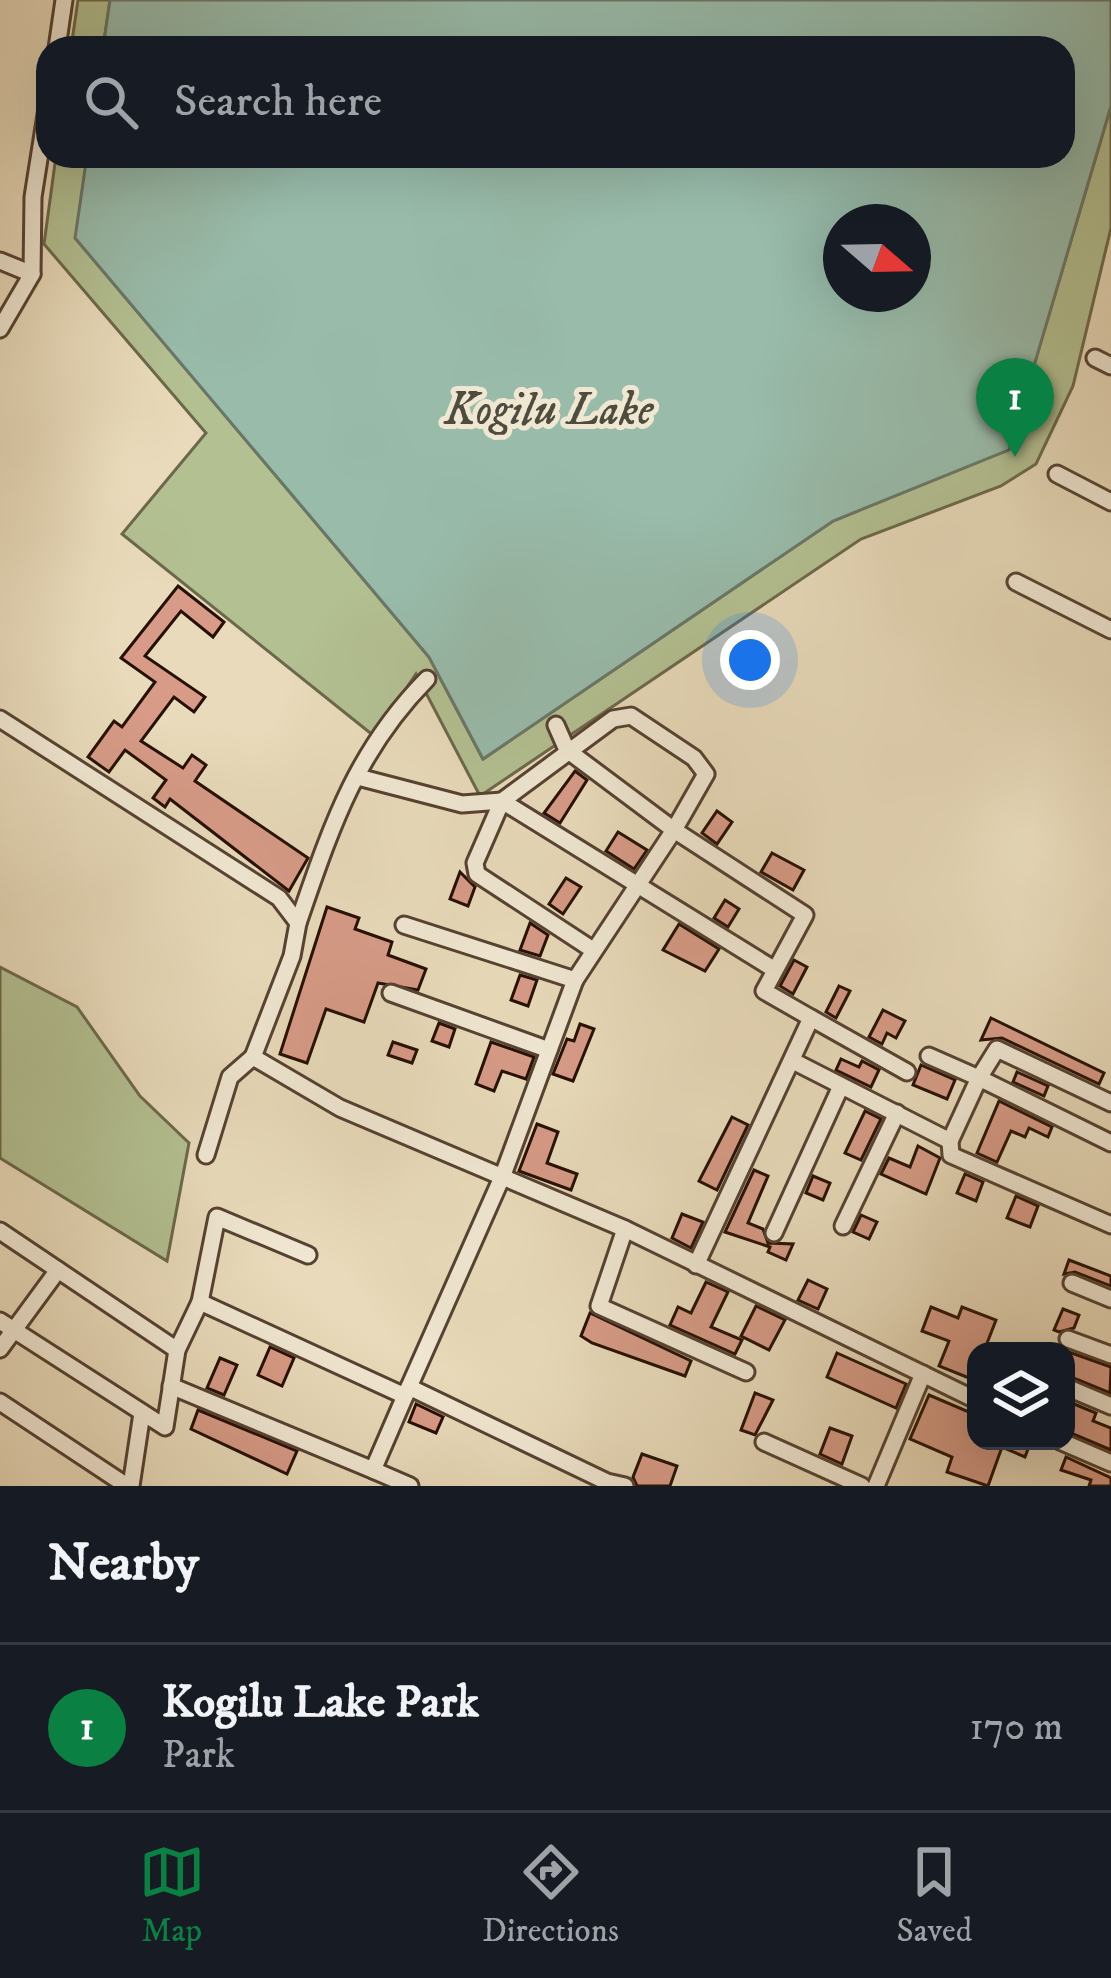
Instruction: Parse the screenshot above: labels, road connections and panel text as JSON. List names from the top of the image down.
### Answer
{
  "water": ["Kogilu Lake"],
  "north": "right",
  "page": {
    "search": "Search here",
    "pins": "1",
    "heading": "Nearby",
    "list": [
      {
        "mark": "1",
        "name": "Kogilu Lake Park",
        "note": "Park",
        "value": "170 m"
      }
    ],
    "nav": ["Map", "Directions", "Saved"]
  }
}
